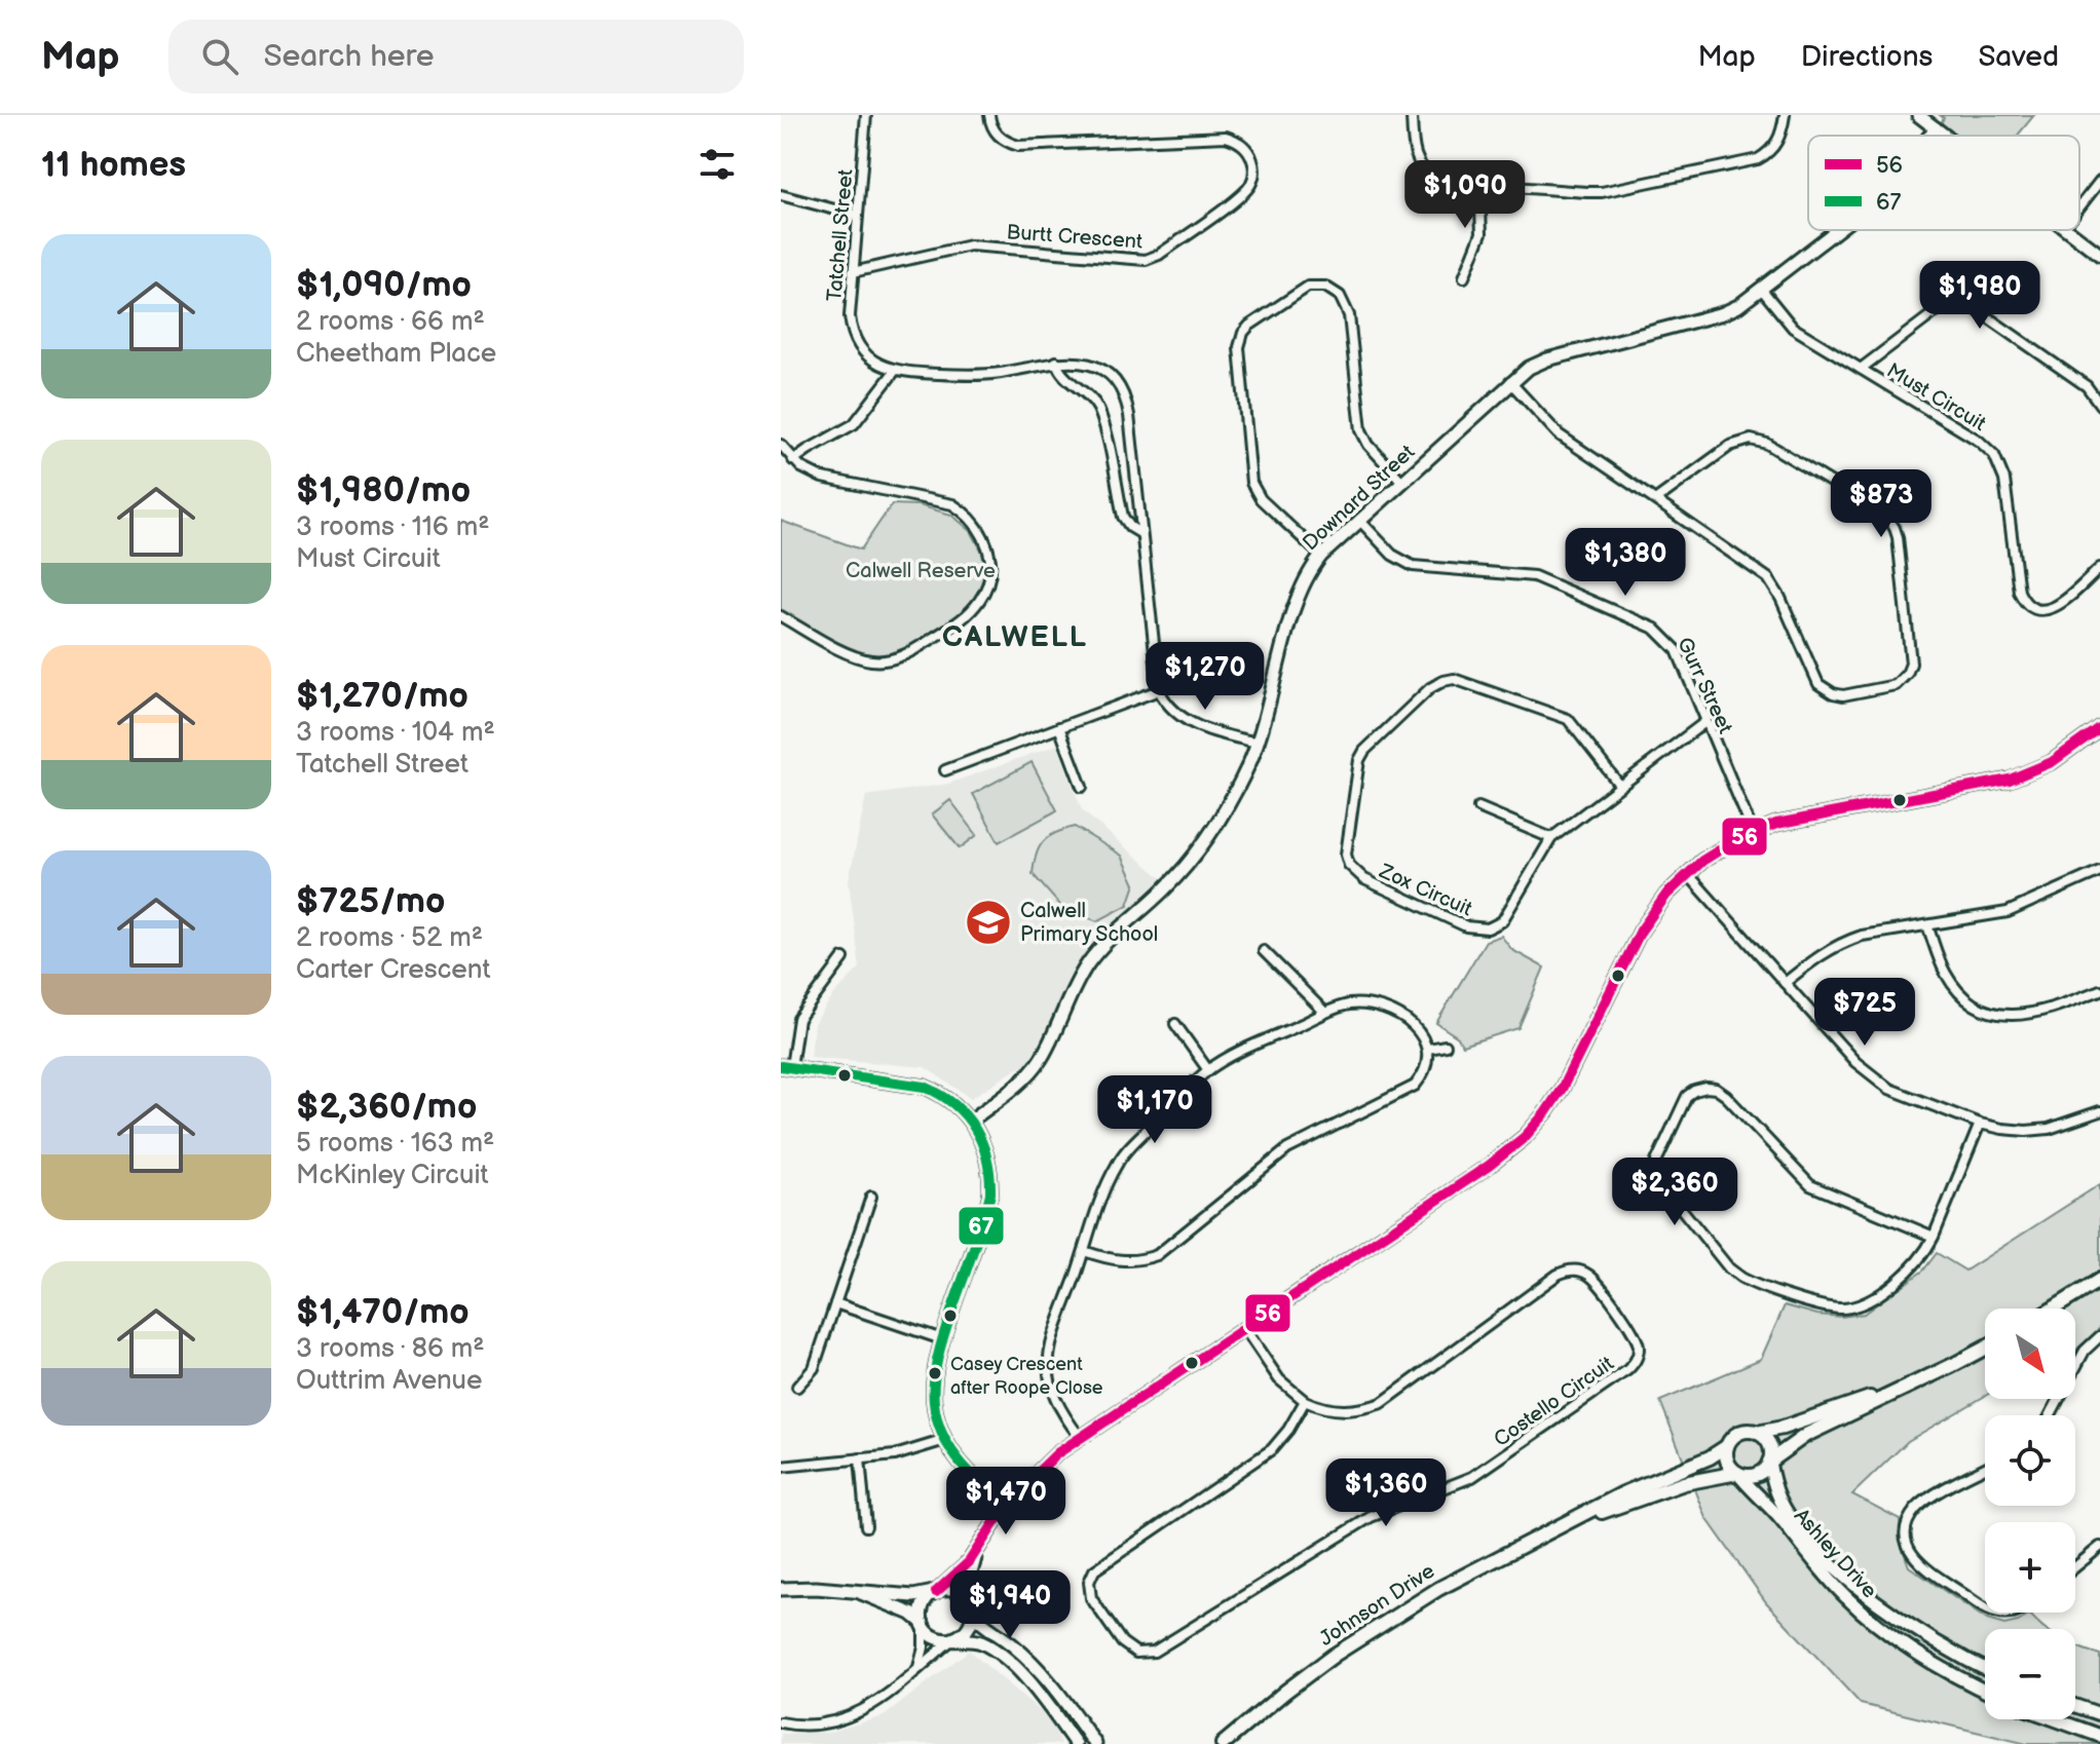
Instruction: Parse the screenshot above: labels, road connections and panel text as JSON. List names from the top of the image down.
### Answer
{
  "streets": {
    "main road": ["Johnson Drive"],
    "street": [
      "Tatchell Street",
      "Burtt Crescent",
      "Must Circuit",
      "Downard Street",
      "Gurr Street",
      "Zox Circuit",
      "Costello Circuit",
      "Ashley Drive"
    ]
  },
  "crossings": [
    ["Tatchell Street", "Burtt Crescent"],
    ["Must Circuit", "Downard Street"],
    ["Downard Street", "Gurr Street"],
    ["Gurr Street", "Zox Circuit"],
    ["Ashley Drive", "Johnson Drive"]
  ],
  "districts": ["CALWELL"],
  "parks": ["Calwell Reserve"],
  "places": {
    "school or university": ["Calwell Primary School"],
    "other": ["Casey Crescent after Roope Close"]
  },
  "lines": ["transit line 56", "transit line 67"],
  "legend": ["56", "67"],
  "north": "bottom right",
  "page": {
    "header": "Map",
    "search": "Search here",
    "nav": ["Map", "Directions", "Saved"],
    "heading": "11 homes",
    "price": [
      "$1,090",
      "$1,980",
      "$873",
      "$1,380",
      "$1,270",
      "$725",
      "$1,170",
      "$2,360",
      "$1,360",
      "$1,470",
      "$1,940"
    ],
    "list": [
      {
        "name": "$1,090/mo",
        "note": "2 rooms · 66 m² · Cheetham Place"
      },
      {
        "name": "$1,980/mo",
        "note": "3 rooms · 116 m² · Must Circuit"
      },
      {
        "name": "$1,270/mo",
        "note": "3 rooms · 104 m² · Tatchell Street"
      },
      {
        "name": "$725/mo",
        "note": "2 rooms · 52 m² · Carter Crescent"
      },
      {
        "name": "$2,360/mo",
        "note": "5 rooms · 163 m² · McKinley Circuit"
      },
      {
        "name": "$1,470/mo",
        "note": "3 rooms · 86 m² · Outtrim Avenue"
      }
    ],
    "map_buttons": ["+", "−"]
  }
}
